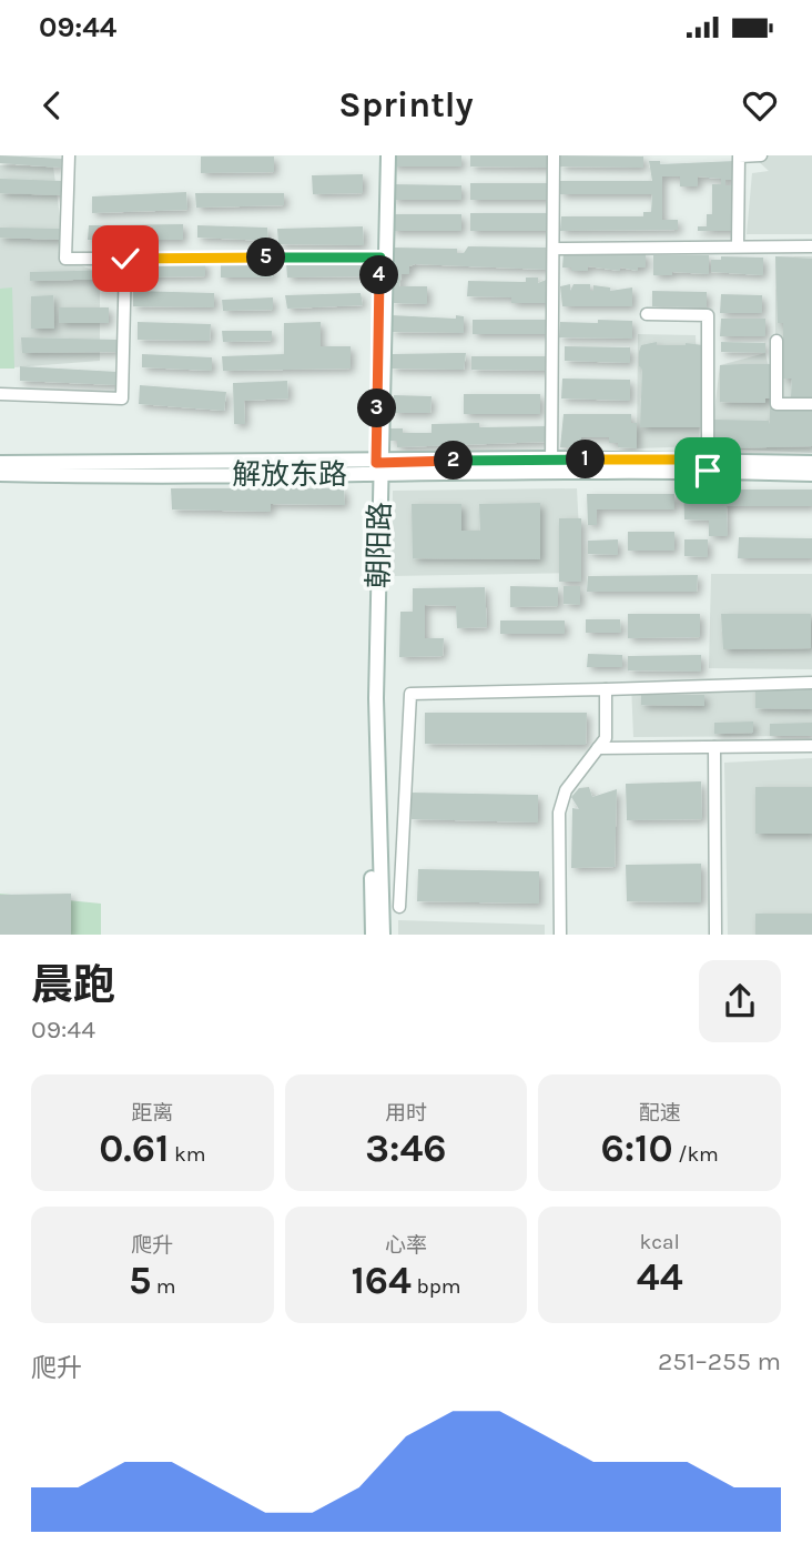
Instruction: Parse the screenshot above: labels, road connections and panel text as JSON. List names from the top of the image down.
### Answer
{
  "streets": {
    "street": ["解放东路", "朝阳路"]
  },
  "crossings": [
    ["解放东路", "朝阳路"]
  ],
  "page": {
    "status": "09:44",
    "header": "Sprintly",
    "pins": [
      "5",
      "4",
      "3",
      "1",
      "2"
    ],
    "heading": ["晨跑", "09:44"],
    "stats": [
      ["距离", "0.61 km"],
      ["用时", "3:46"],
      ["配速", "6:10 /km"],
      ["爬升", "5 m"],
      ["心率", "164 bpm"],
      ["kcal", "44"]
    ],
    "chart": ["爬升", "251–255 m"]
  }
}
